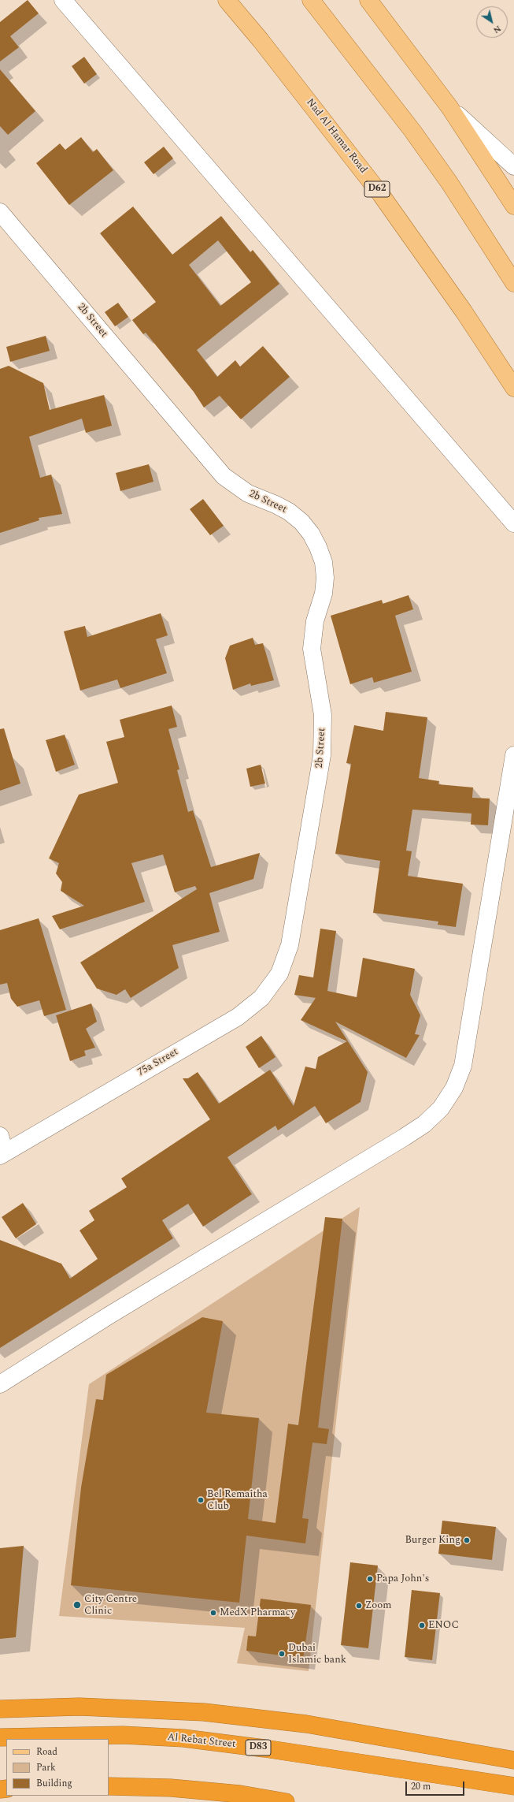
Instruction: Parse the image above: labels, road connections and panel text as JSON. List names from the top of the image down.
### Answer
{
  "streets": {
    "highway": ["Al Rebat Street", "D83"],
    "main road": ["Nad Al Hamar Road", "D62"],
    "street": ["2b Street", "75a Street"]
  },
  "crossings": [
    ["2b Street", "75a Street"]
  ],
  "places": [
    "Bel Remaitha Club",
    "Burger King",
    "Papa John's",
    "City Centre Clinic",
    "Zoom",
    "MedX Pharmacy",
    "ENOC",
    "Dubai Islamic bank"
  ],
  "legend": ["Road", "Park", "Building"],
  "scale_bar": "20 m",
  "north": "bottom right"
}
